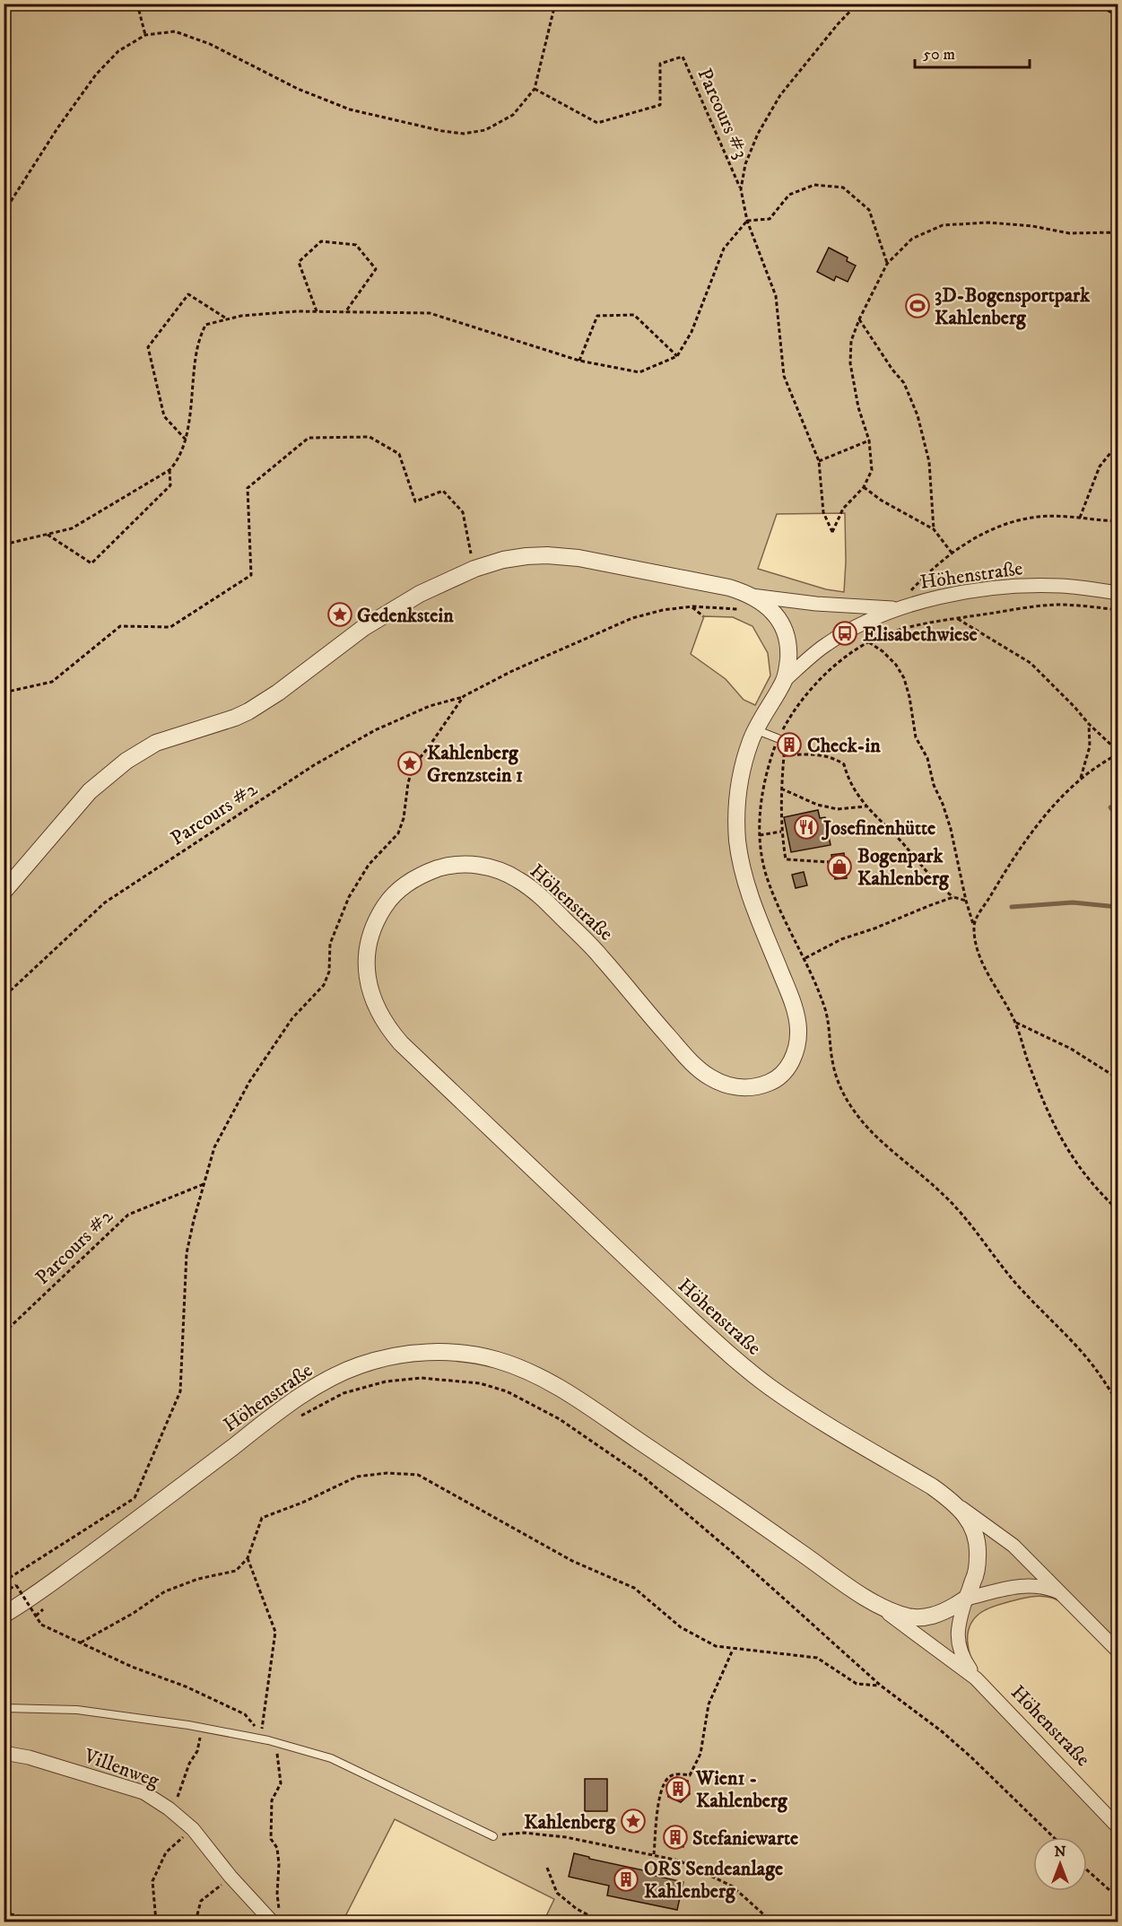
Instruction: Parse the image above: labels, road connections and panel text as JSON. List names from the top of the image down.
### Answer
{
  "streets": {
    "street": ["Höhenstraße", "Villenweg"],
    "path": ["Parcours #3", "Parcours #2"]
  },
  "places": {
    "sports": ["3D-Bogensportpark Kahlenberg"],
    "place": ["Gedenkstein", "Kahlenberg Grenzstein 1", "Kahlenberg"],
    "bus stop": ["Elisabethwiese"],
    "building": [
      "Check-in",
      "Wien1 - Kahlenberg",
      "Stefaniewarte",
      "ORS Sendeanlage Kahlenberg"
    ],
    "restaurant": ["Josefinenhütte"],
    "shop": ["Bogenpark Kahlenberg"]
  },
  "scale_bar": "50 m",
  "north": "top"
}
